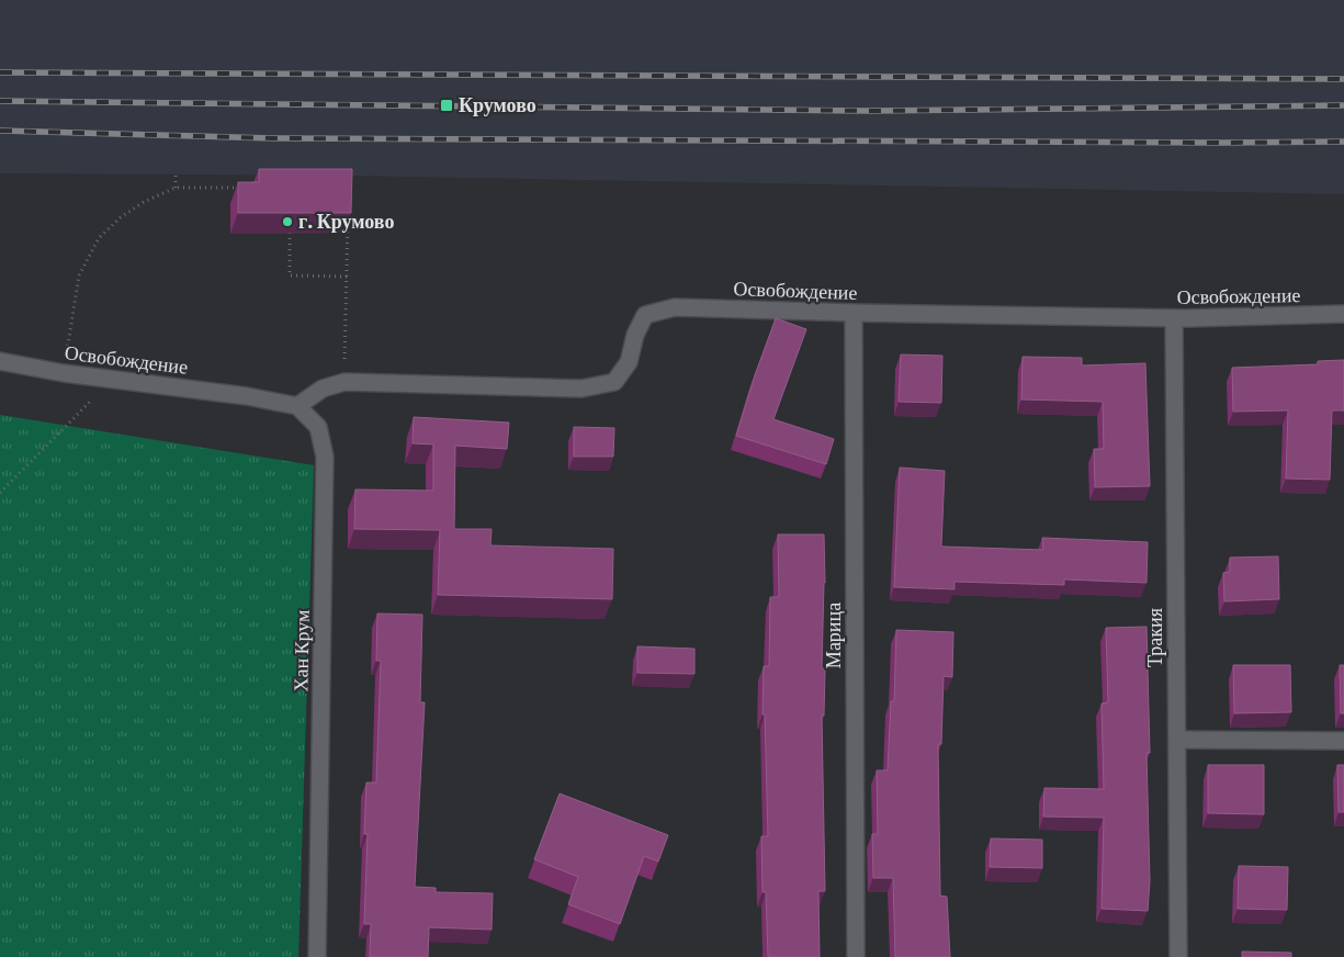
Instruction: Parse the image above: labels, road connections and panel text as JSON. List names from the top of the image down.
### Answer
{
  "streets": {
    "street": [
      "Освобождение",
      "Марица",
      "Тракия",
      "Хан Крум"
    ]
  },
  "crossings": [
    ["Освобождение", "Марица"],
    ["Освобождение", "Тракия"],
    ["Освобождение", "Хан Крум"]
  ],
  "places": {
    "transit": ["Крумово"],
    "other": ["г. Крумово"]
  }
}
